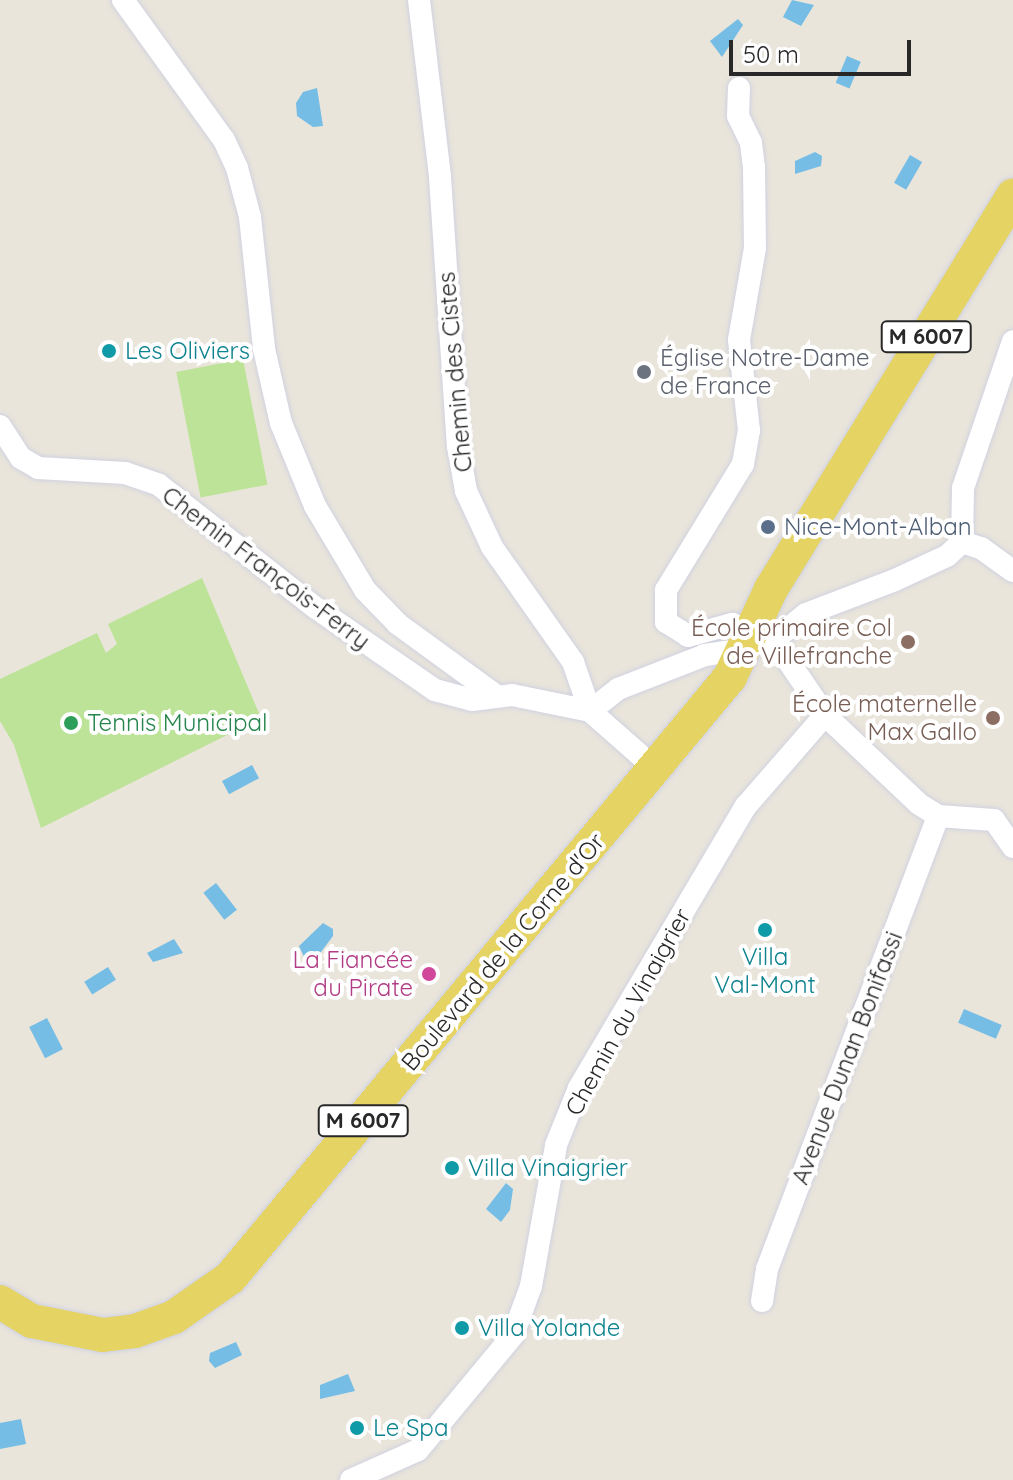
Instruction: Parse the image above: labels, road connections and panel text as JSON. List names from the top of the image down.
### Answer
{
  "streets": {
    "main road": ["M 6007", "Boulevard de la Corne d'Or"],
    "street": [
      "Chemin des Cistes",
      "Chemin François-Ferry",
      "Chemin du Vinaigrier",
      "Avenue Dunan Bonifassi"
    ]
  },
  "crossings": [
    ["M 6007", "Boulevard de la Corne d'Or"]
  ],
  "places": [
    "Les Oliviers",
    "Église Notre-Dame de France",
    "Nice-Mont-Alban",
    "École primaire Col de Villefranche",
    "École maternelle Max Gallo",
    "Tennis Municipal",
    "Villa Val-Mont",
    "La Fiancée du Pirate",
    "Villa Vinaigrier",
    "Villa Yolande",
    "Le Spa"
  ],
  "scale_bar": "50 m"
}
